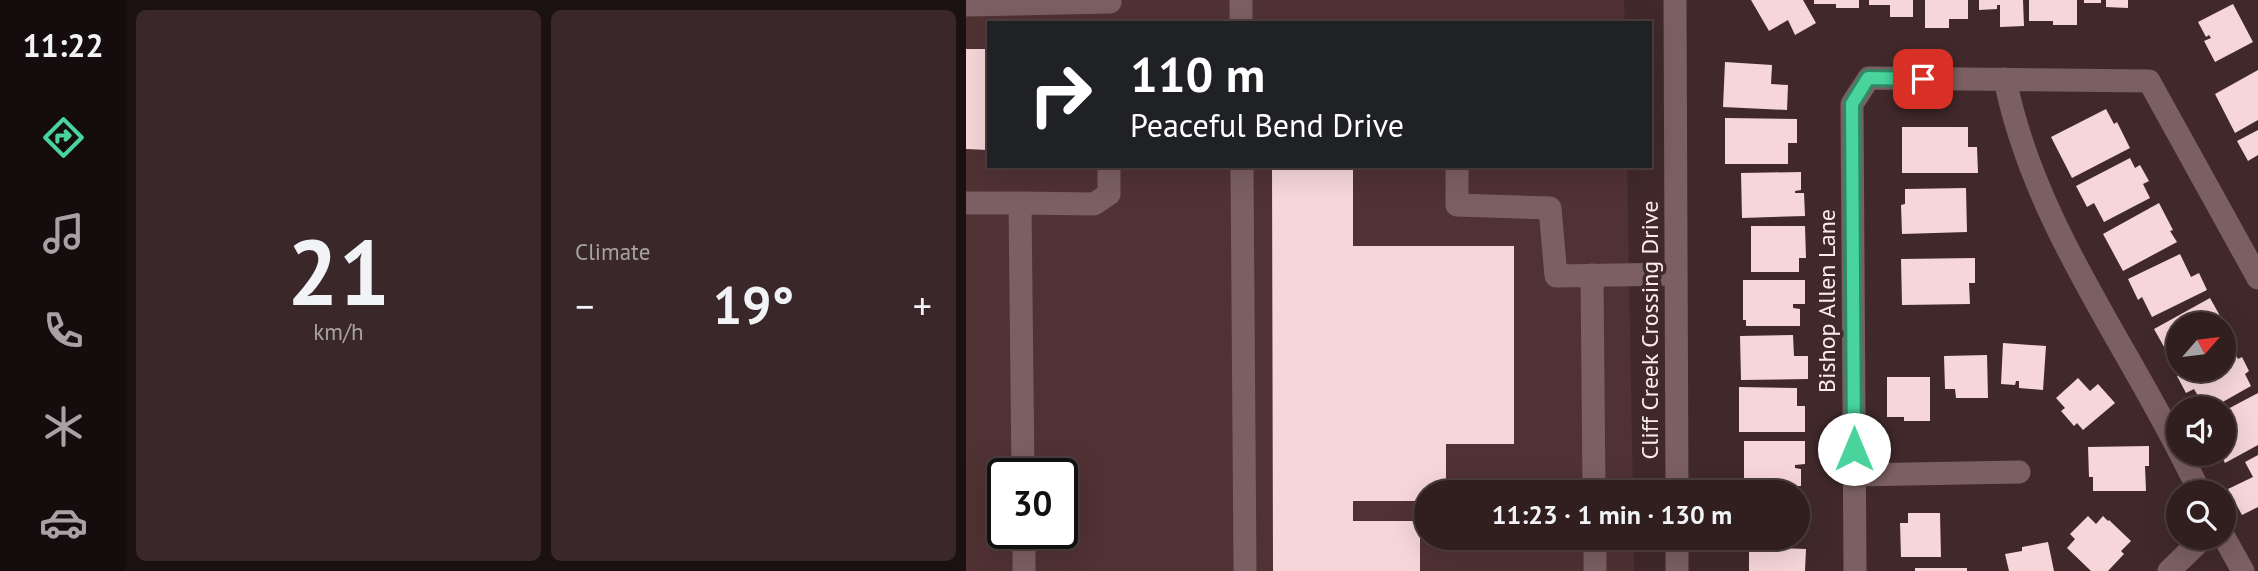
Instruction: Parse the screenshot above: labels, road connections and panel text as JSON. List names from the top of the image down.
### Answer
{
  "streets": {
    "street": ["Bishop Allen Lane", "Cliff Creek Crossing Drive"]
  },
  "north": "top right",
  "page": {
    "tabs": "11:22",
    "tile": [
      ["21", "km/h"],
      "Climate"
    ],
    "turn": ["110 m", "Peaceful Bend Drive"],
    "heat": ["−", "19°", "+"],
    "limit": "30",
    "trip": "11:23 · 1 min · 130 m"
  }
}
